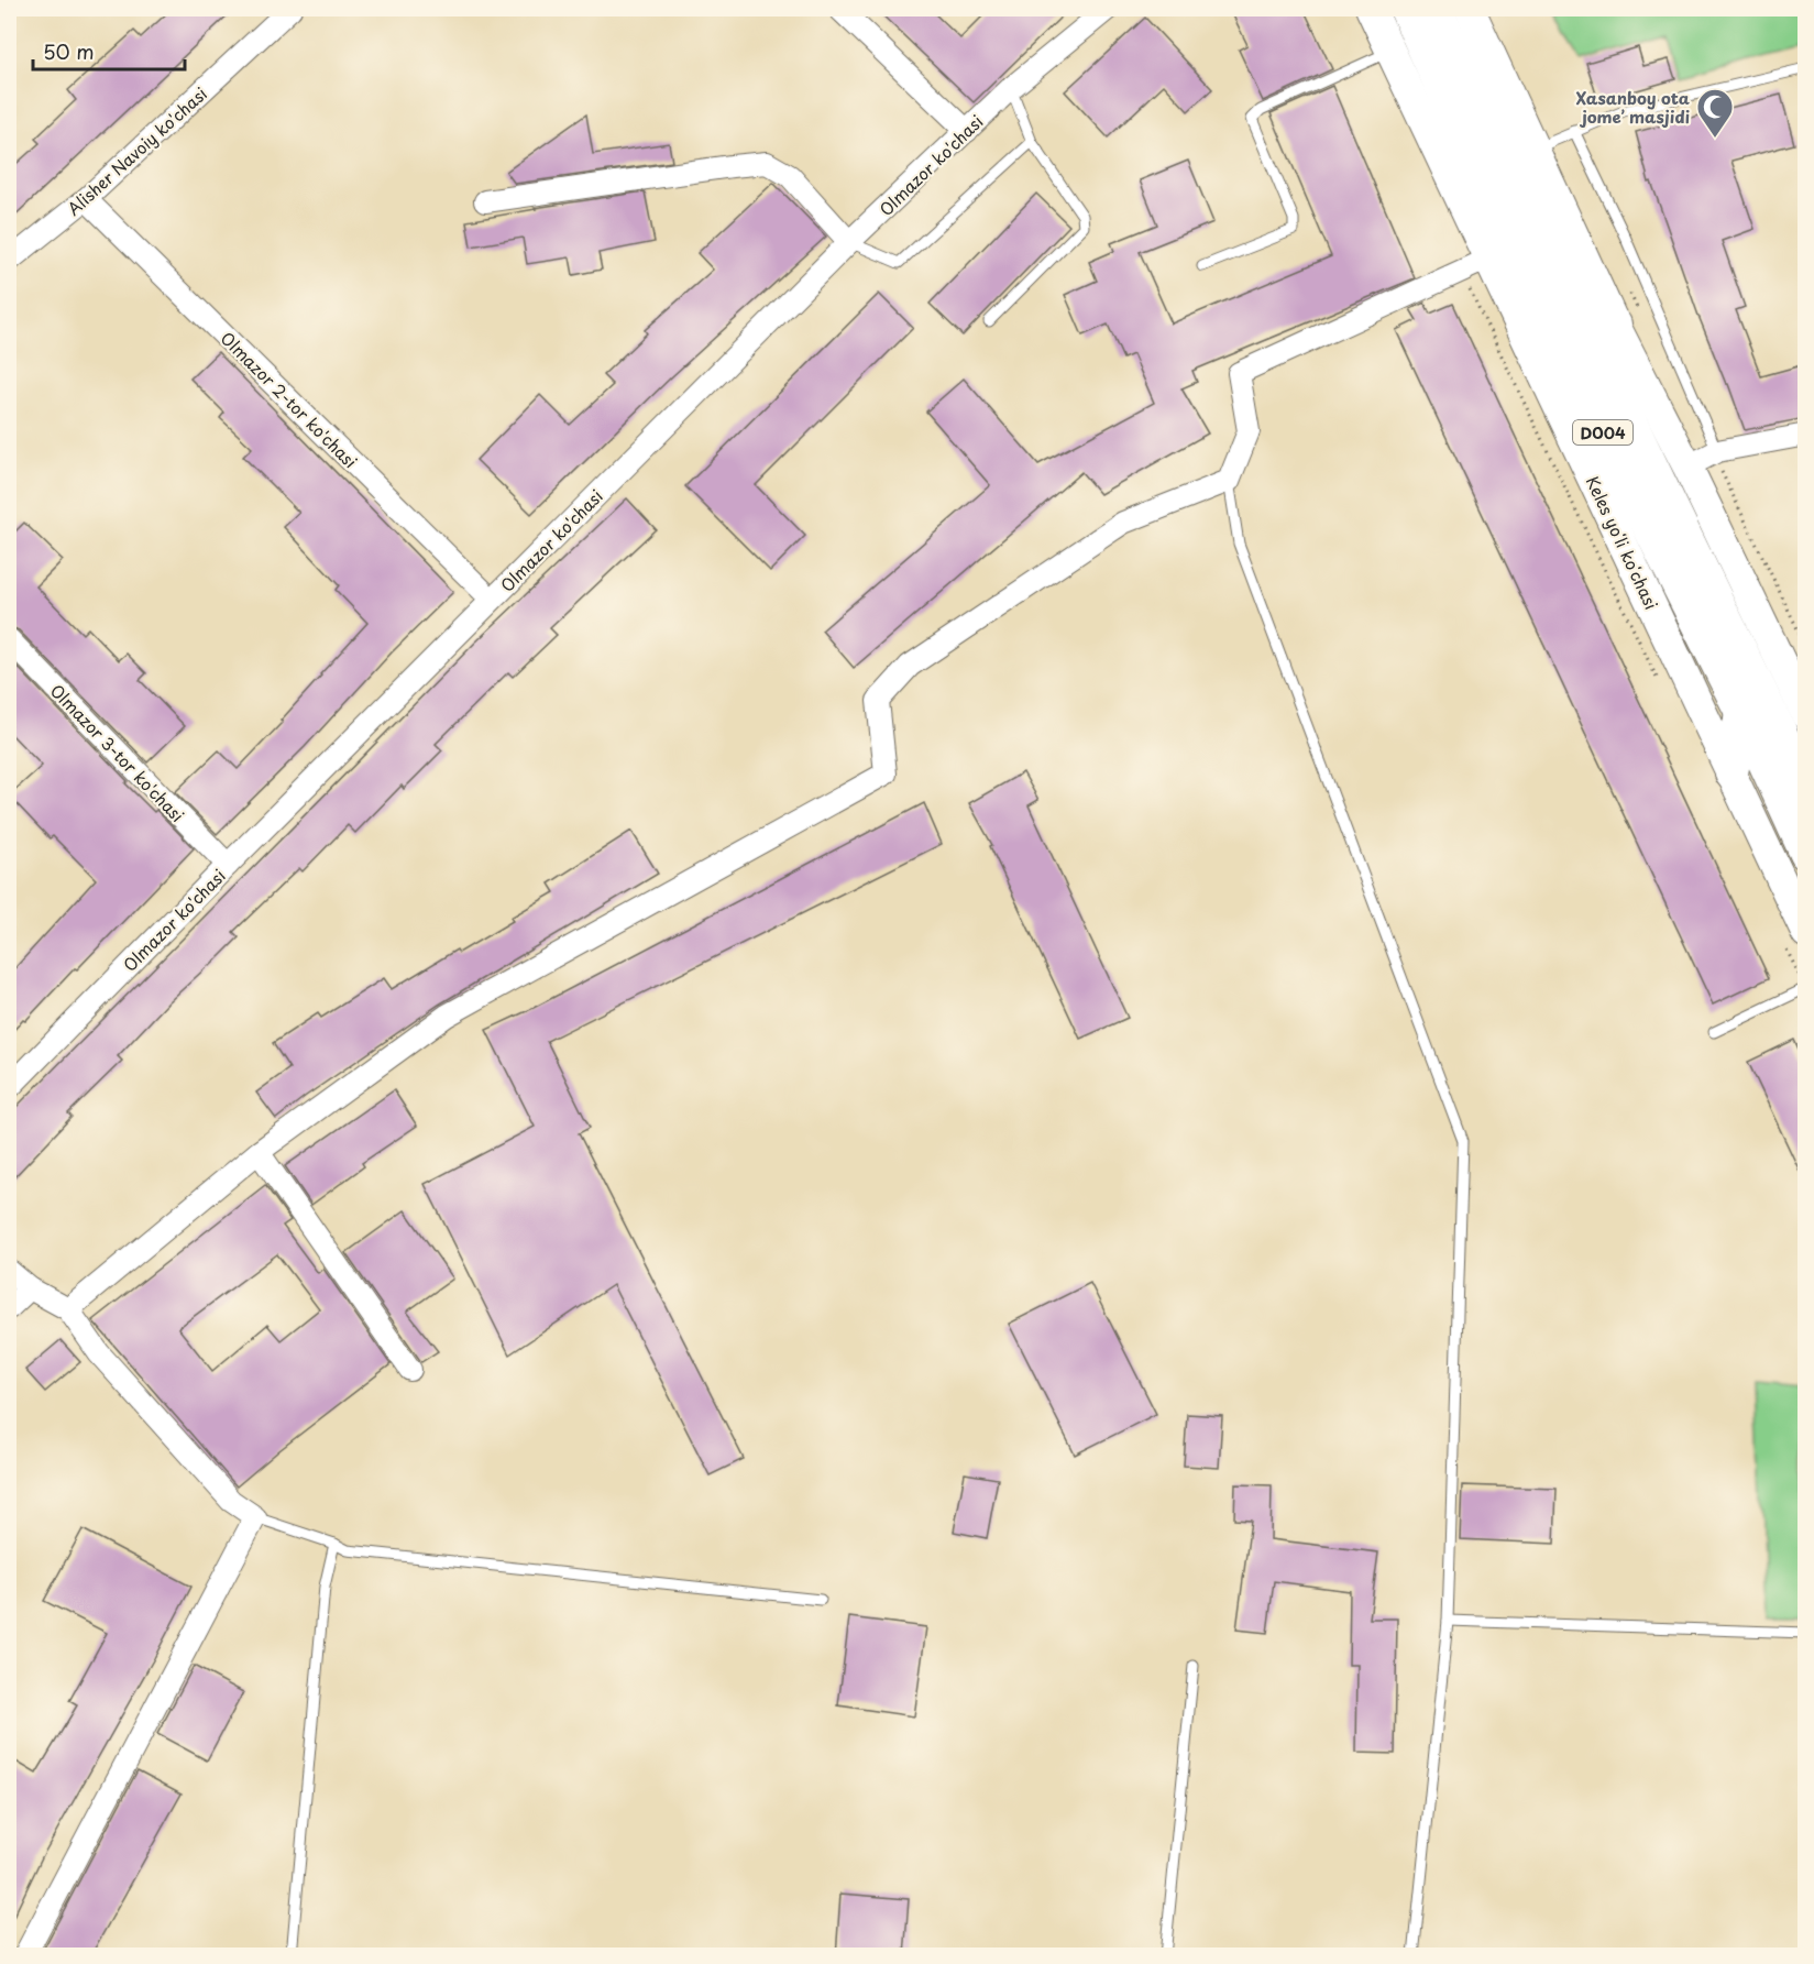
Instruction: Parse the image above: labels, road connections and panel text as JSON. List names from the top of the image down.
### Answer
{
  "streets": {
    "main road": ["D004", "Keles yoʻli koʻchasi"],
    "street": [
      "Alisher Navoiy ko'chasi",
      "Olmazor ko'chasi",
      "Olmazor 2-tor ko'chasi",
      "Olmazor 3-tor ko'chasi"
    ]
  },
  "crossings": [
    ["Alisher Navoiy ko'chasi", "Olmazor 2-tor ko'chasi"],
    ["Olmazor ko'chasi", "Olmazor 2-tor ko'chasi"],
    ["Olmazor ko'chasi", "Olmazor 3-tor ko'chasi"]
  ],
  "places": {
    "mosque": ["Xasanboy ota jome’ masjidi"]
  },
  "scale_bar": "50 m"
}
